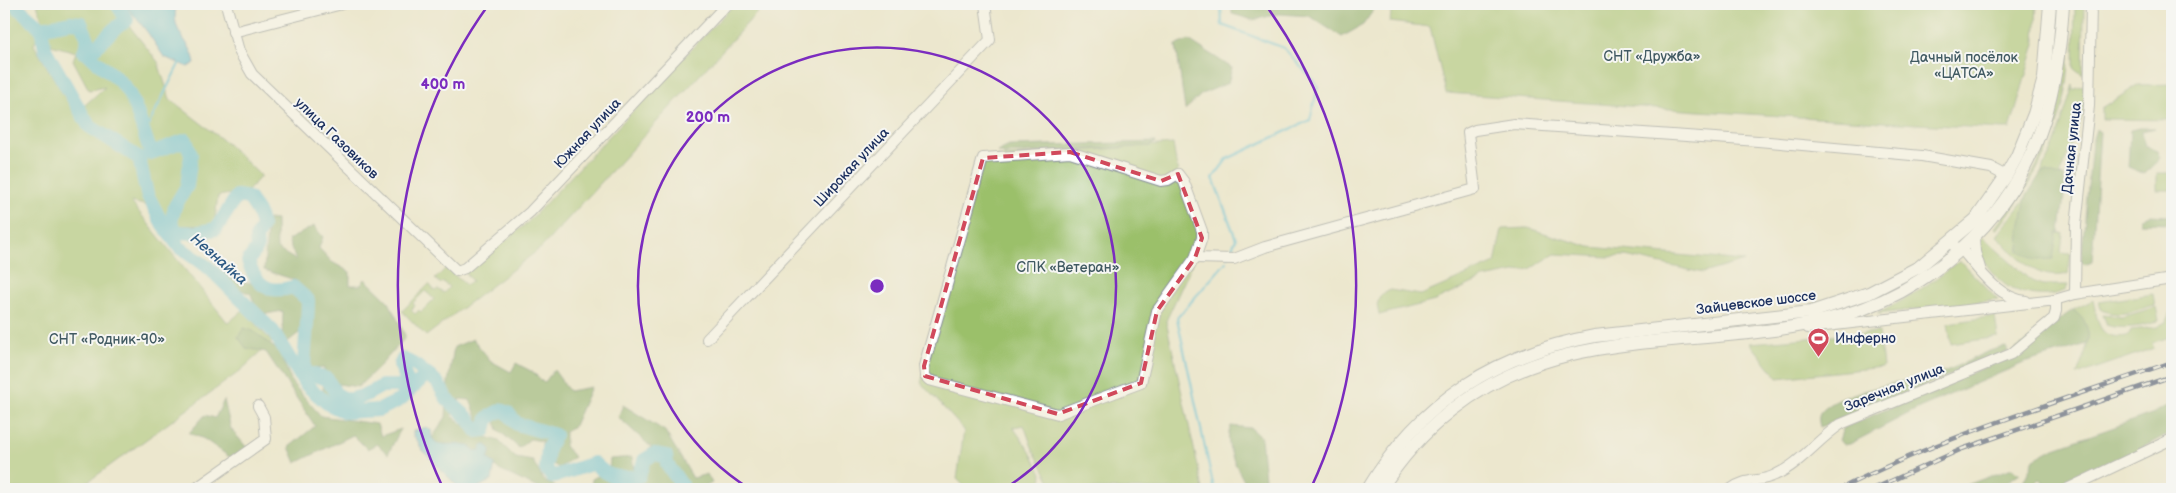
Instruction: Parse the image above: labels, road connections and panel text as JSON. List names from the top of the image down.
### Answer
{
  "streets": {
    "main road": ["Зайцевское шоссе"],
    "street": [
      "Южная улица",
      "улица Газовиков",
      "Дачная улица",
      "Широкая улица",
      "Заречная улица"
    ]
  },
  "crossings": [
    ["Южная улица", "улица Газовиков"]
  ],
  "water": ["Незнайка"],
  "parks": [
    "СНТ «Дружба»",
    "Дачный посёлок «ЦАТСА»",
    "СПК «Ветеран»",
    "СНТ «Родник-90»"
  ],
  "places": {
    "sports": ["Инферно"]
  },
  "rings": ["400 m", "200 m"]
}
